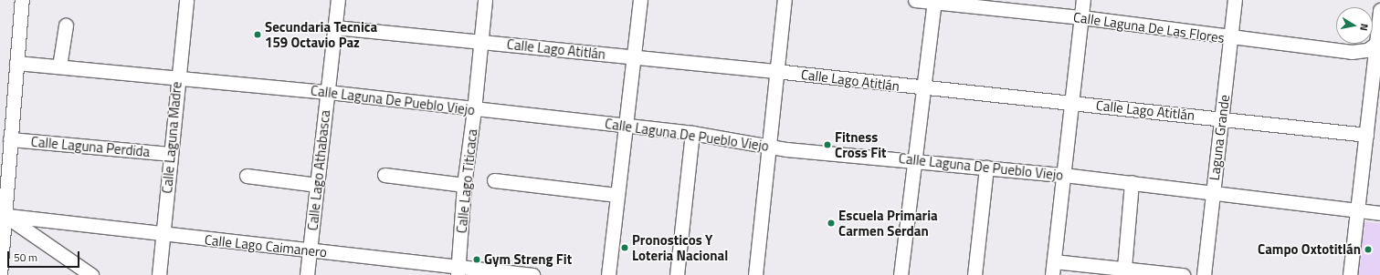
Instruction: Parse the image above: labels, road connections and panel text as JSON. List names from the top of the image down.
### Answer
{
  "streets": {
    "street": [
      "Calle Laguna De Las Flores",
      "Calle Lago Atitlán",
      "Calle Laguna De Pueblo Viejo",
      "Calle Laguna Madre",
      "Laguna Grande",
      "Calle Laguna Perdida",
      "Calle Lago Athabasca",
      "Calle Lago Titicaca",
      "Calle Lago Caimanero"
    ]
  },
  "crossings": [
    ["Calle Laguna De Las Flores", "Laguna Grande"],
    ["Calle Lago Atitlán", "Laguna Grande"],
    ["Calle Lago Atitlán", "Calle Lago Athabasca"],
    ["Calle Lago Atitlán", "Calle Lago Titicaca"],
    ["Calle Laguna De Pueblo Viejo", "Calle Laguna Madre"],
    ["Calle Laguna De Pueblo Viejo", "Laguna Grande"],
    ["Calle Laguna De Pueblo Viejo", "Calle Lago Athabasca"],
    ["Calle Laguna De Pueblo Viejo", "Calle Lago Titicaca"],
    ["Calle Laguna Madre", "Calle Laguna Perdida"],
    ["Calle Laguna Madre", "Calle Lago Caimanero"],
    ["Calle Lago Athabasca", "Calle Lago Caimanero"],
    ["Calle Lago Titicaca", "Calle Lago Caimanero"]
  ],
  "places": [
    "Secundaria Tecnica 159 Octavio Paz",
    "Fitness Cross Fit",
    "Escuela Primaria Carmen Serdan",
    "Pronosticos Y Loteria Nacional",
    "Campo Oxtotitlán",
    "Gym Streng Fit"
  ],
  "scale_bar": "50 m",
  "north": "right"
}
